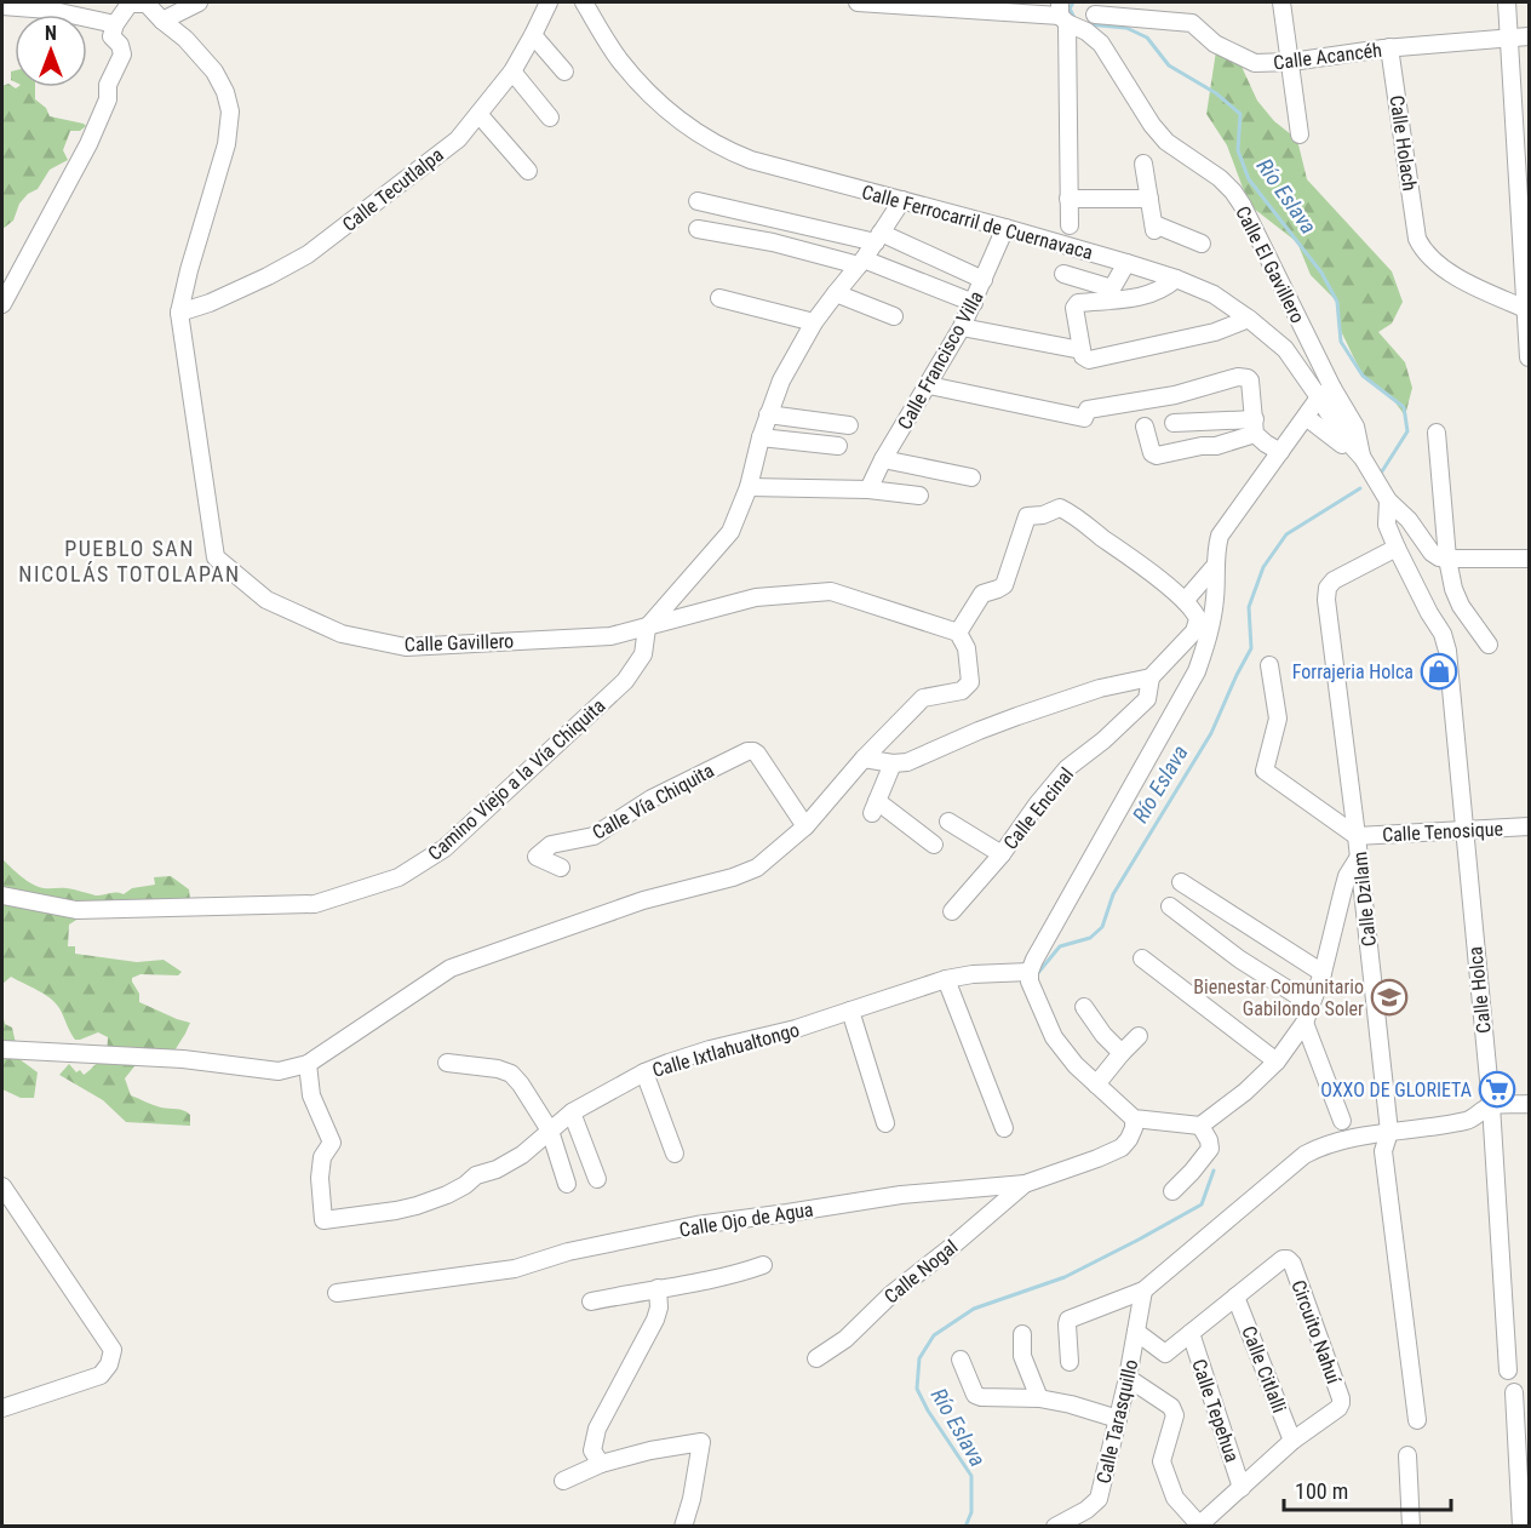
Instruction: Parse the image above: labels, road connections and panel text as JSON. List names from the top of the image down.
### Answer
{
  "streets": {
    "street": [
      "Calle Acancéh",
      "Calle Holach",
      "Calle Tecutlalpa",
      "Calle Ferrocarril de Cuernavaca",
      "Calle El Gavillero",
      "Calle Francisco Villa",
      "Calle Gavillero",
      "Camino Viejo a la Vía Chiquita",
      "Calle Vía Chiquita",
      "Calle Encinal",
      "Calle Tenosique",
      "Calle Dzilam",
      "Calle Holca",
      "Calle Ixtlahualtongo",
      "Calle Ojo de Agua",
      "Calle Nogal",
      "Circuito Nahuí",
      "Calle Citlalli",
      "Calle Tepehua",
      "Calle Tarasquillo"
    ]
  },
  "crossings": [
    ["Calle Acancéh", "Calle Holach"],
    ["Calle Tecutlalpa", "Calle Gavillero"],
    ["Calle Ferrocarril de Cuernavaca", "Calle El Gavillero"],
    ["Calle Ferrocarril de Cuernavaca", "Calle Francisco Villa"],
    ["Calle Gavillero", "Camino Viejo a la Vía Chiquita"],
    ["Calle Tenosique", "Calle Dzilam"],
    ["Calle Tenosique", "Calle Holca"],
    ["Calle Dzilam", "Calle Holca"],
    ["Calle Ojo de Agua", "Calle Nogal"],
    ["Circuito Nahuí", "Calle Citlalli"],
    ["Circuito Nahuí", "Calle Tepehua"],
    ["Circuito Nahuí", "Calle Tarasquillo"]
  ],
  "districts": ["PUEBLO SAN NICOLÁS TOTOLAPAN"],
  "water": ["Río Eslava"],
  "places": {
    "shop": ["Forrajeria Holca"],
    "school or university": ["Bienestar Comunitario Gabilondo Soler"],
    "supermarket": ["OXXO DE GLORIETA"]
  },
  "scale_bar": "100 m",
  "north": "top"
}
